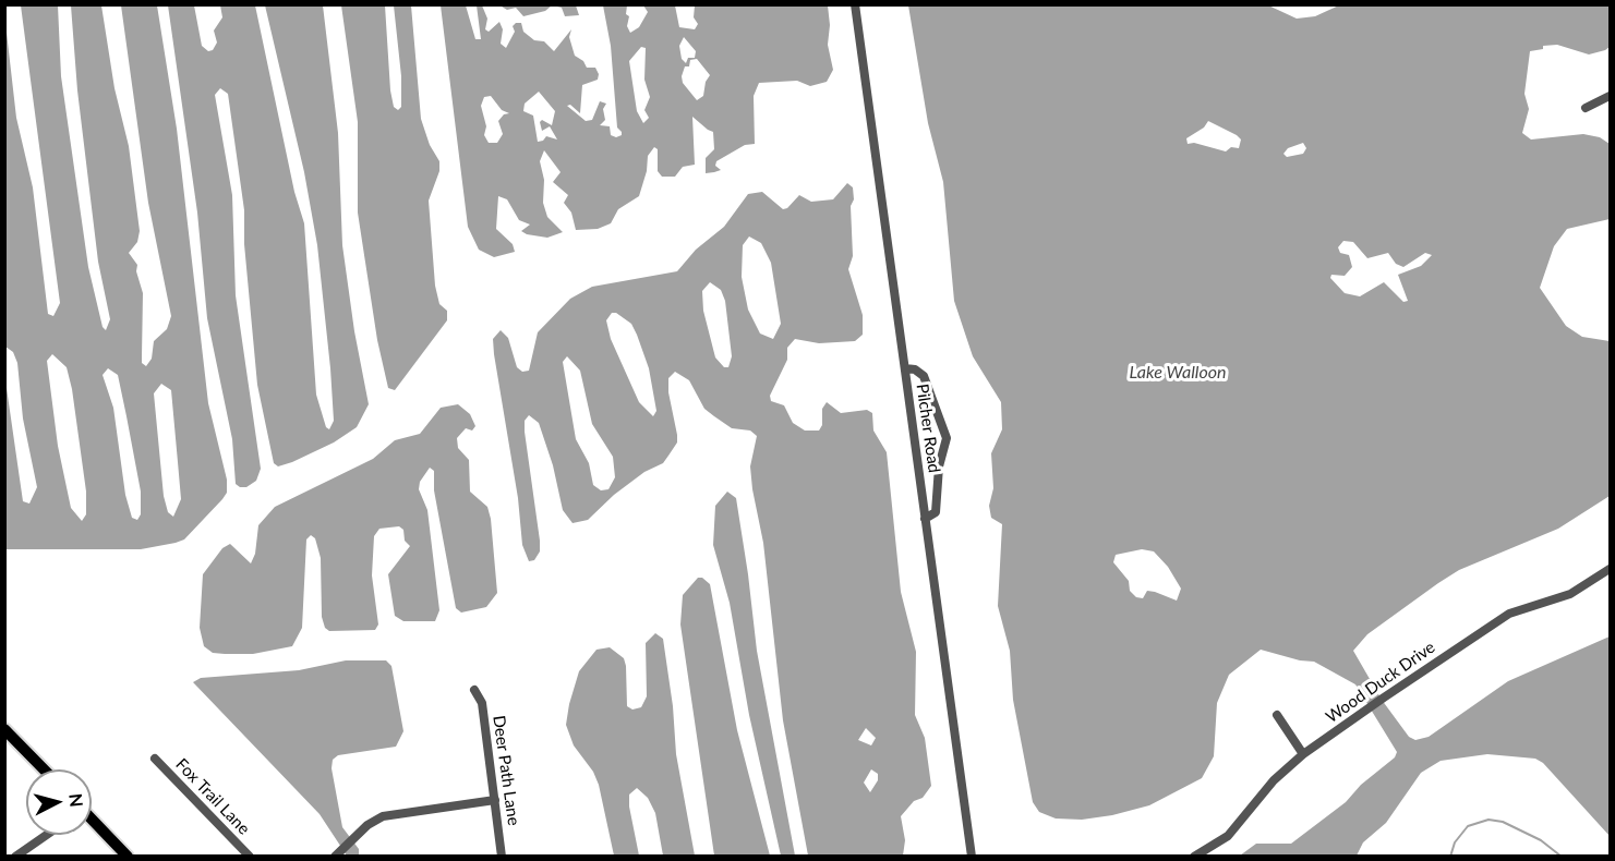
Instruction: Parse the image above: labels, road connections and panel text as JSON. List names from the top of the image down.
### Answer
{
  "streets": {
    "street": [
      "Pilcher Road",
      "Wood Duck Drive",
      "Deer Path Lane",
      "Fox Trail Lane"
    ]
  },
  "water": ["Lake Walloon"],
  "north": "right"
}
